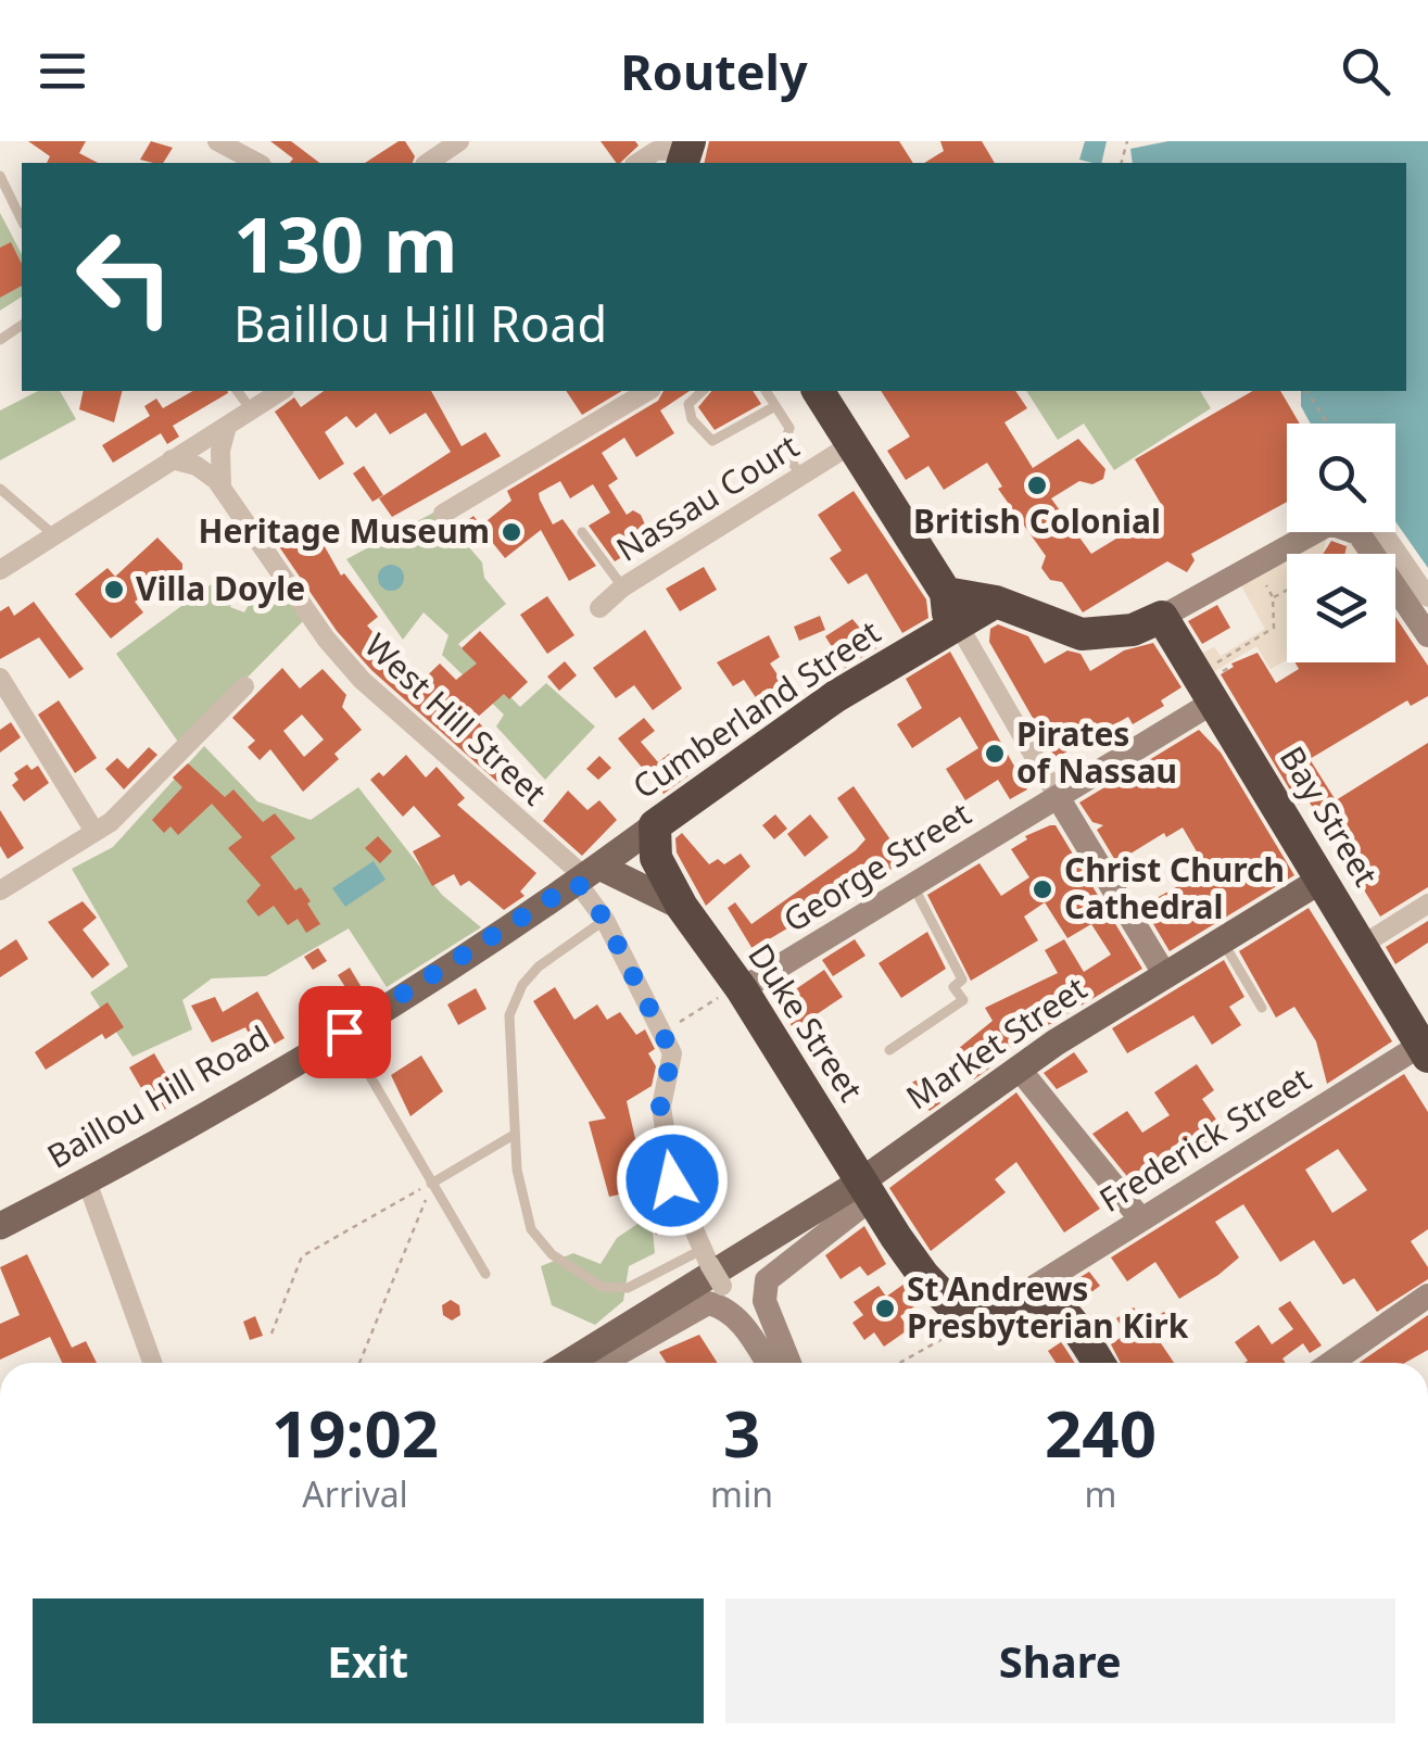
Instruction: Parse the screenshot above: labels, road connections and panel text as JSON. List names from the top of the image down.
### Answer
{
  "streets": {
    "highway": ["Cumberland Street", "Bay Street", "Duke Street"],
    "main road": [
      "George Street",
      "Market Street",
      "Baillou Hill Road",
      "Frederick Street"
    ],
    "street": ["Nassau Court", "West Hill Street"]
  },
  "crossings": [
    ["Cumberland Street", "Duke Street"],
    ["Cumberland Street", "Baillou Hill Road"],
    ["West Hill Street", "Duke Street"],
    ["West Hill Street", "Baillou Hill Road"],
    ["Bay Street", "George Street"],
    ["Bay Street", "Market Street"],
    ["Bay Street", "Frederick Street"],
    ["George Street", "Duke Street"],
    ["Duke Street", "Market Street"],
    ["Duke Street", "Baillou Hill Road"],
    ["Duke Street", "Frederick Street"]
  ],
  "places": [
    "British Colonial",
    "Heritage Museum",
    "Villa Doyle",
    "Pirates of Nassau",
    "Christ Church Cathedral",
    "St Andrews Presbyterian Kirk"
  ],
  "page": {
    "header": "Routely",
    "turn": ["130 m", "Baillou Hill Road"],
    "eta": [
      "19:02",
      "Arrival",
      "3",
      "min",
      "240",
      "m"
    ],
    "buttons": ["Exit", "Share"]
  }
}
